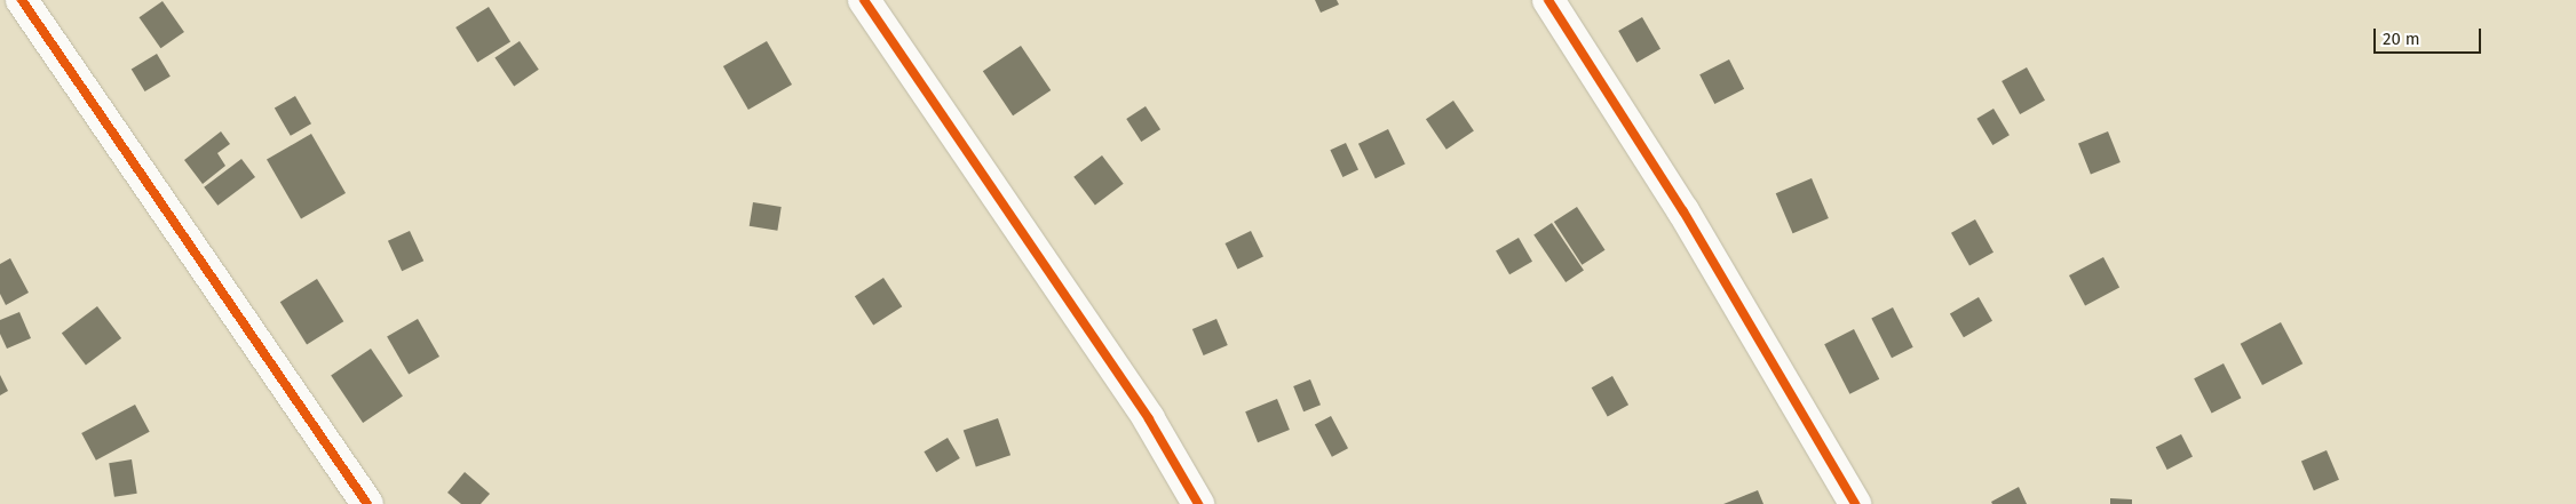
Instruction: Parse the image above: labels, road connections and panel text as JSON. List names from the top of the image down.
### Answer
{
  "scale_bar": "20 m"
}
